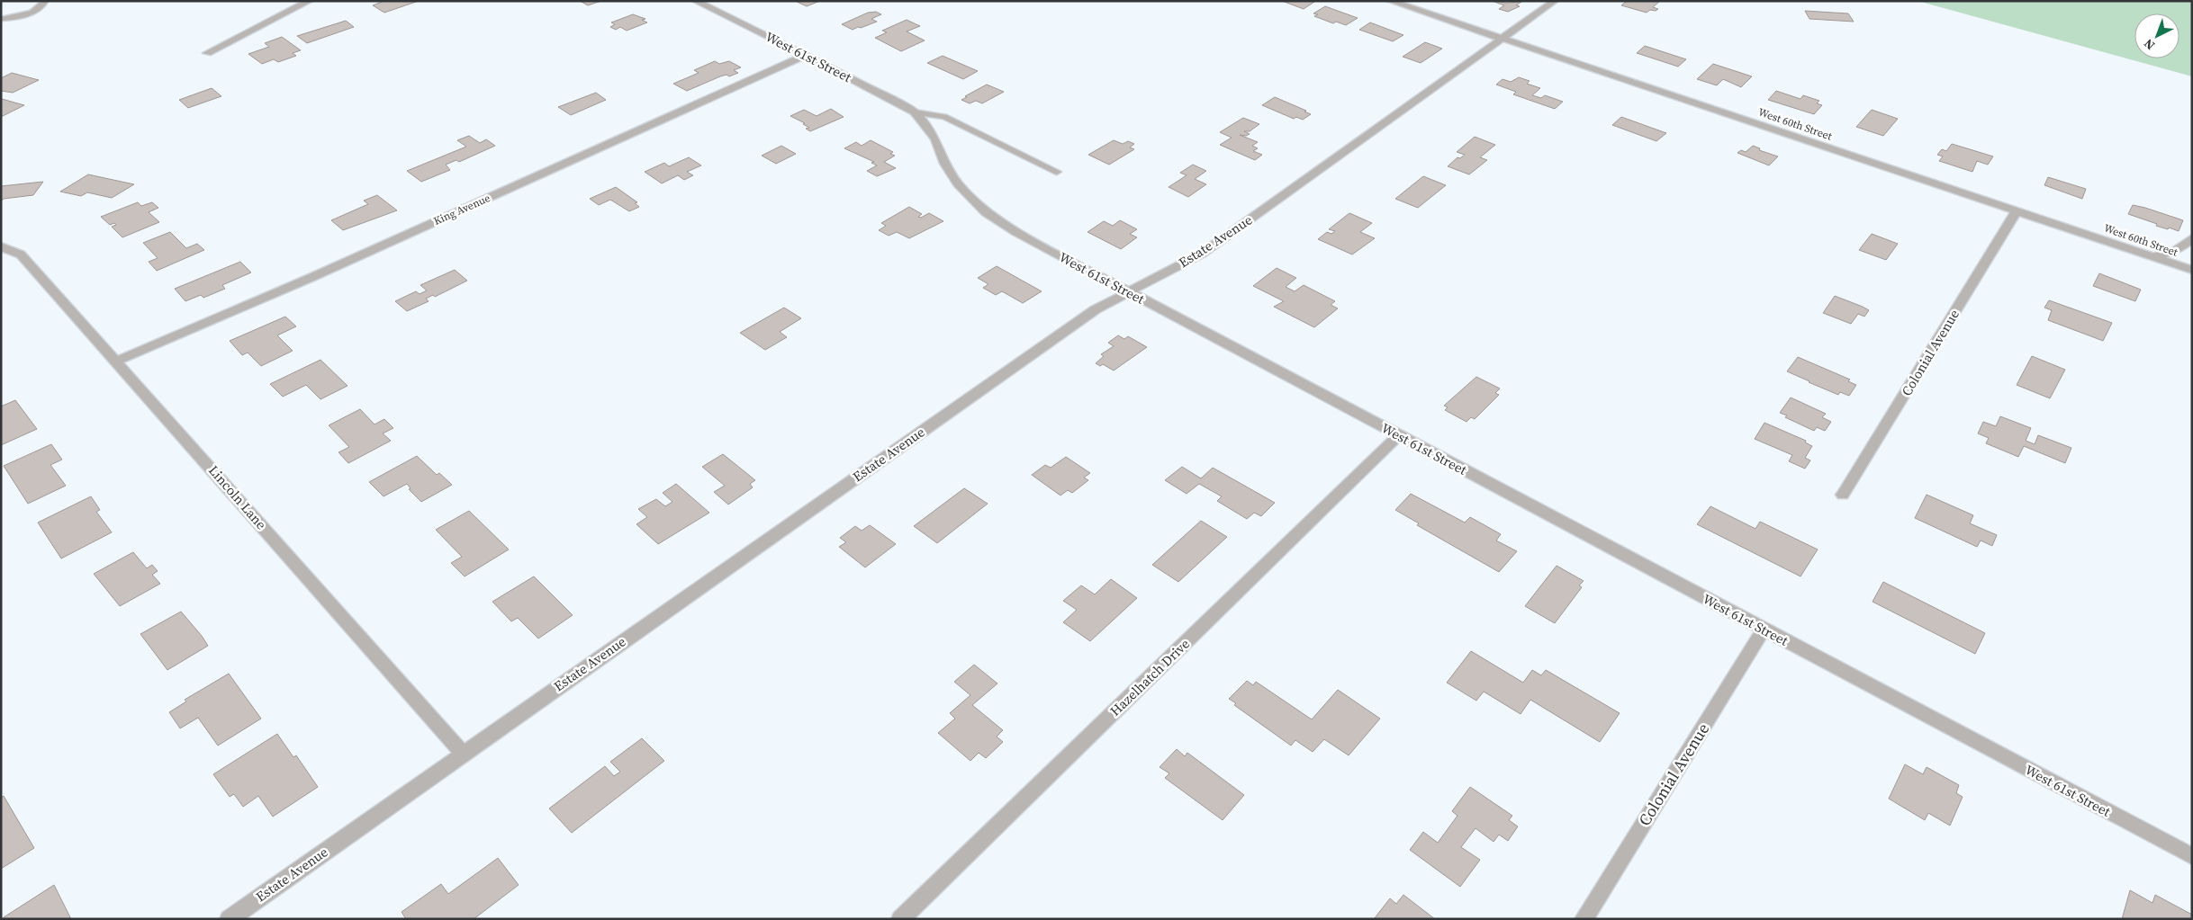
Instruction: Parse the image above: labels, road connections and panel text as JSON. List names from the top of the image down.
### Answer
{
  "streets": {
    "street": [
      "West 61st Street",
      "West 60th Street",
      "King Avenue",
      "Estate Avenue",
      "Colonial Avenue",
      "Lincoln Lane",
      "Hazelhatch Drive"
    ]
  },
  "crossings": [
    ["West 61st Street", "King Avenue"],
    ["West 61st Street", "Estate Avenue"],
    ["West 61st Street", "Colonial Avenue"],
    ["West 61st Street", "Hazelhatch Drive"],
    ["West 60th Street", "Estate Avenue"],
    ["West 60th Street", "Colonial Avenue"],
    ["King Avenue", "Lincoln Lane"],
    ["Estate Avenue", "Lincoln Lane"]
  ],
  "north": "bottom left"
}
